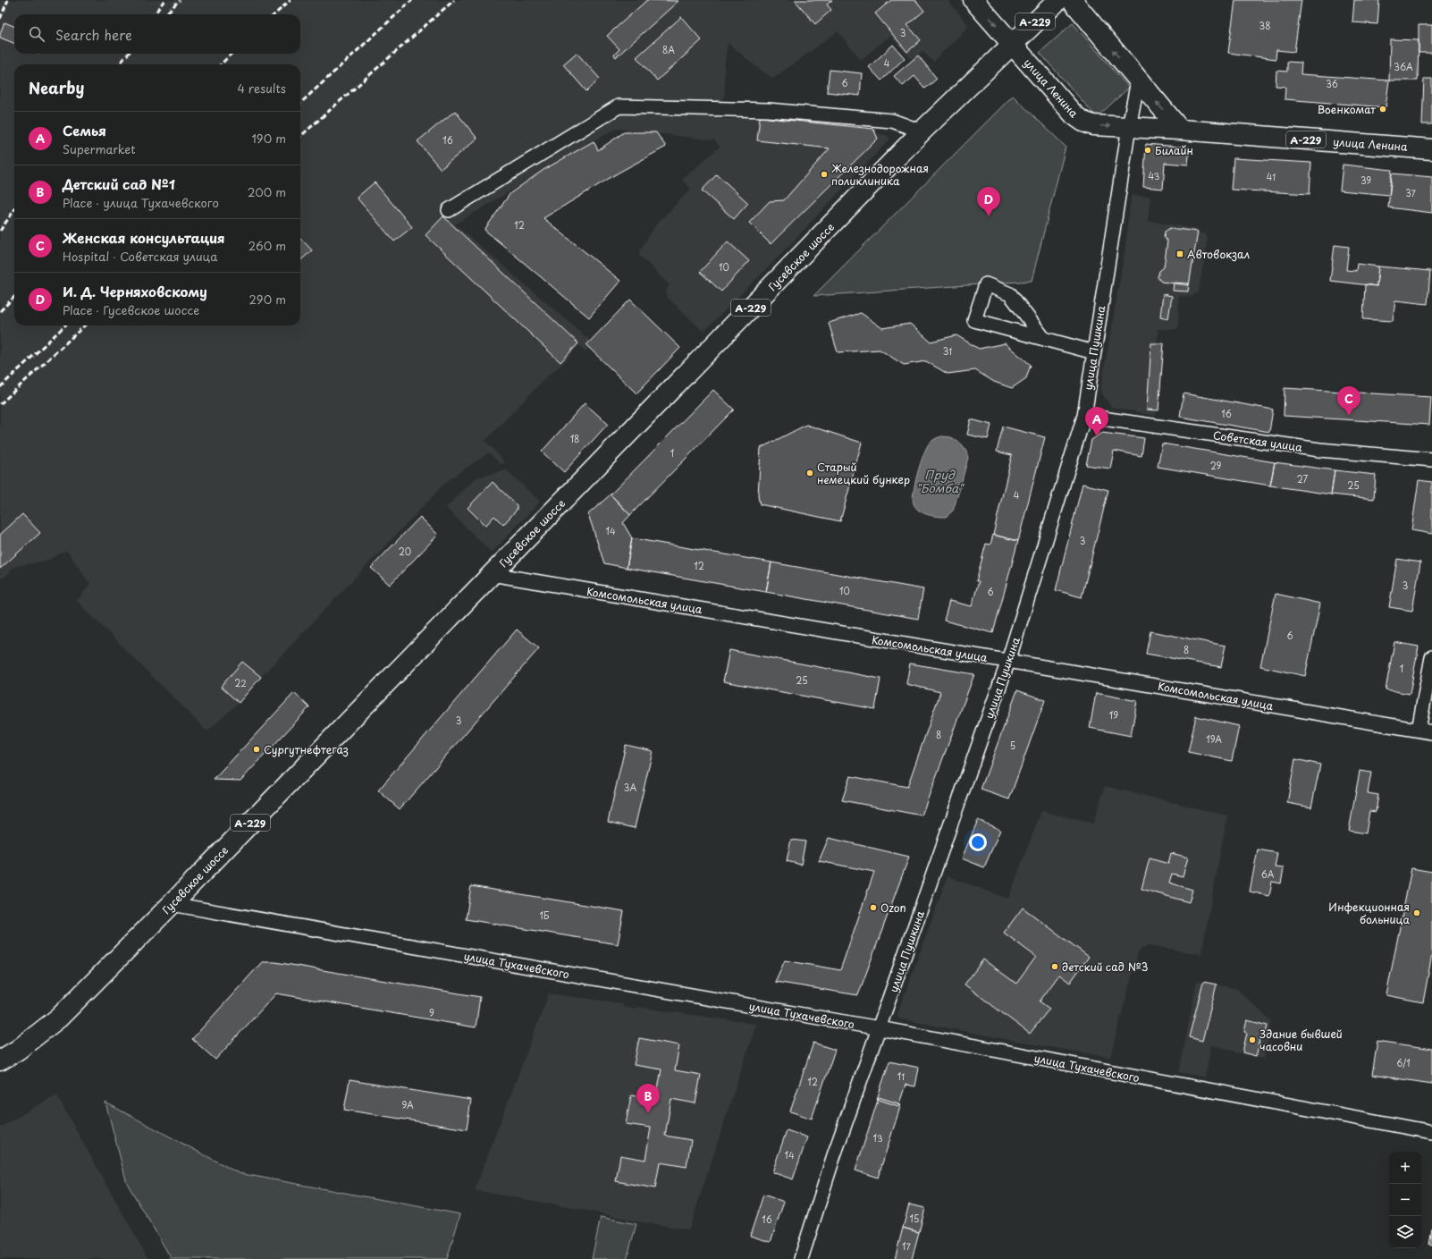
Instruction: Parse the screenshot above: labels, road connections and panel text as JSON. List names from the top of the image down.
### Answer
{
  "streets": {
    "main road": ["А-229", "улица Ленина", "Гусевское шоссе"],
    "street": [
      "улица Пушкина",
      "Советская улица",
      "Комсомольская улица",
      "улица Тухачевского"
    ]
  },
  "crossings": [
    ["улица Ленина", "Гусевское шоссе"],
    ["улица Ленина", "улица Пушкина"],
    ["Гусевское шоссе", "Комсомольская улица"],
    ["Гусевское шоссе", "улица Тухачевского"],
    ["улица Пушкина", "Советская улица"],
    ["улица Пушкина", "Комсомольская улица"],
    ["улица Пушкина", "улица Тухачевского"]
  ],
  "water": ["Пруд \"Бомба\""],
  "places": {
    "other": [
      "Военкомат",
      "Билайн",
      "Железнодорожная поликлиника",
      "Старый немецкий бункер",
      "Сургутнефтегаз",
      "Ozon",
      "Инфекционная больница",
      "детский сад №3",
      "Здание бывшей часовни"
    ],
    "transit": ["Автовокзал"]
  },
  "house_numbers": [
    "38",
    "3",
    "8А",
    "4",
    "36А",
    "6",
    "36",
    "16",
    "43",
    "41",
    "39",
    "37",
    "12",
    "10",
    "31",
    "16",
    "18",
    "1",
    "29",
    "27",
    "25",
    "4",
    "14",
    "3",
    "20",
    "12",
    "3",
    "10",
    "6",
    "6",
    "8",
    "1",
    "25",
    "22",
    "19",
    "3",
    "8",
    "19А",
    "5",
    "3А",
    "6А",
    "1Б",
    "9",
    "6/1",
    "11",
    "12",
    "9А",
    "13",
    "14",
    "15",
    "16",
    "17"
  ],
  "page": {
    "search": "Search here",
    "heading": ["Nearby", "4 results"],
    "list": [
      {
        "mark": "A",
        "name": "Семья",
        "note": "Supermarket",
        "value": "190 m"
      },
      {
        "mark": "B",
        "name": "Детский сад №1",
        "note": "Place · улица Тухачевского",
        "value": "200 m"
      },
      {
        "mark": "C",
        "name": "Женская консультация",
        "note": "Hospital · Советская улица",
        "value": "260 m"
      },
      {
        "mark": "D",
        "name": "И. Д. Черняховскому",
        "note": "Place · Гусевское шоссе",
        "value": "290 m"
      }
    ],
    "pins": [
      "D",
      "C",
      "A",
      "B"
    ],
    "map_buttons": ["+", "−"]
  }
}
